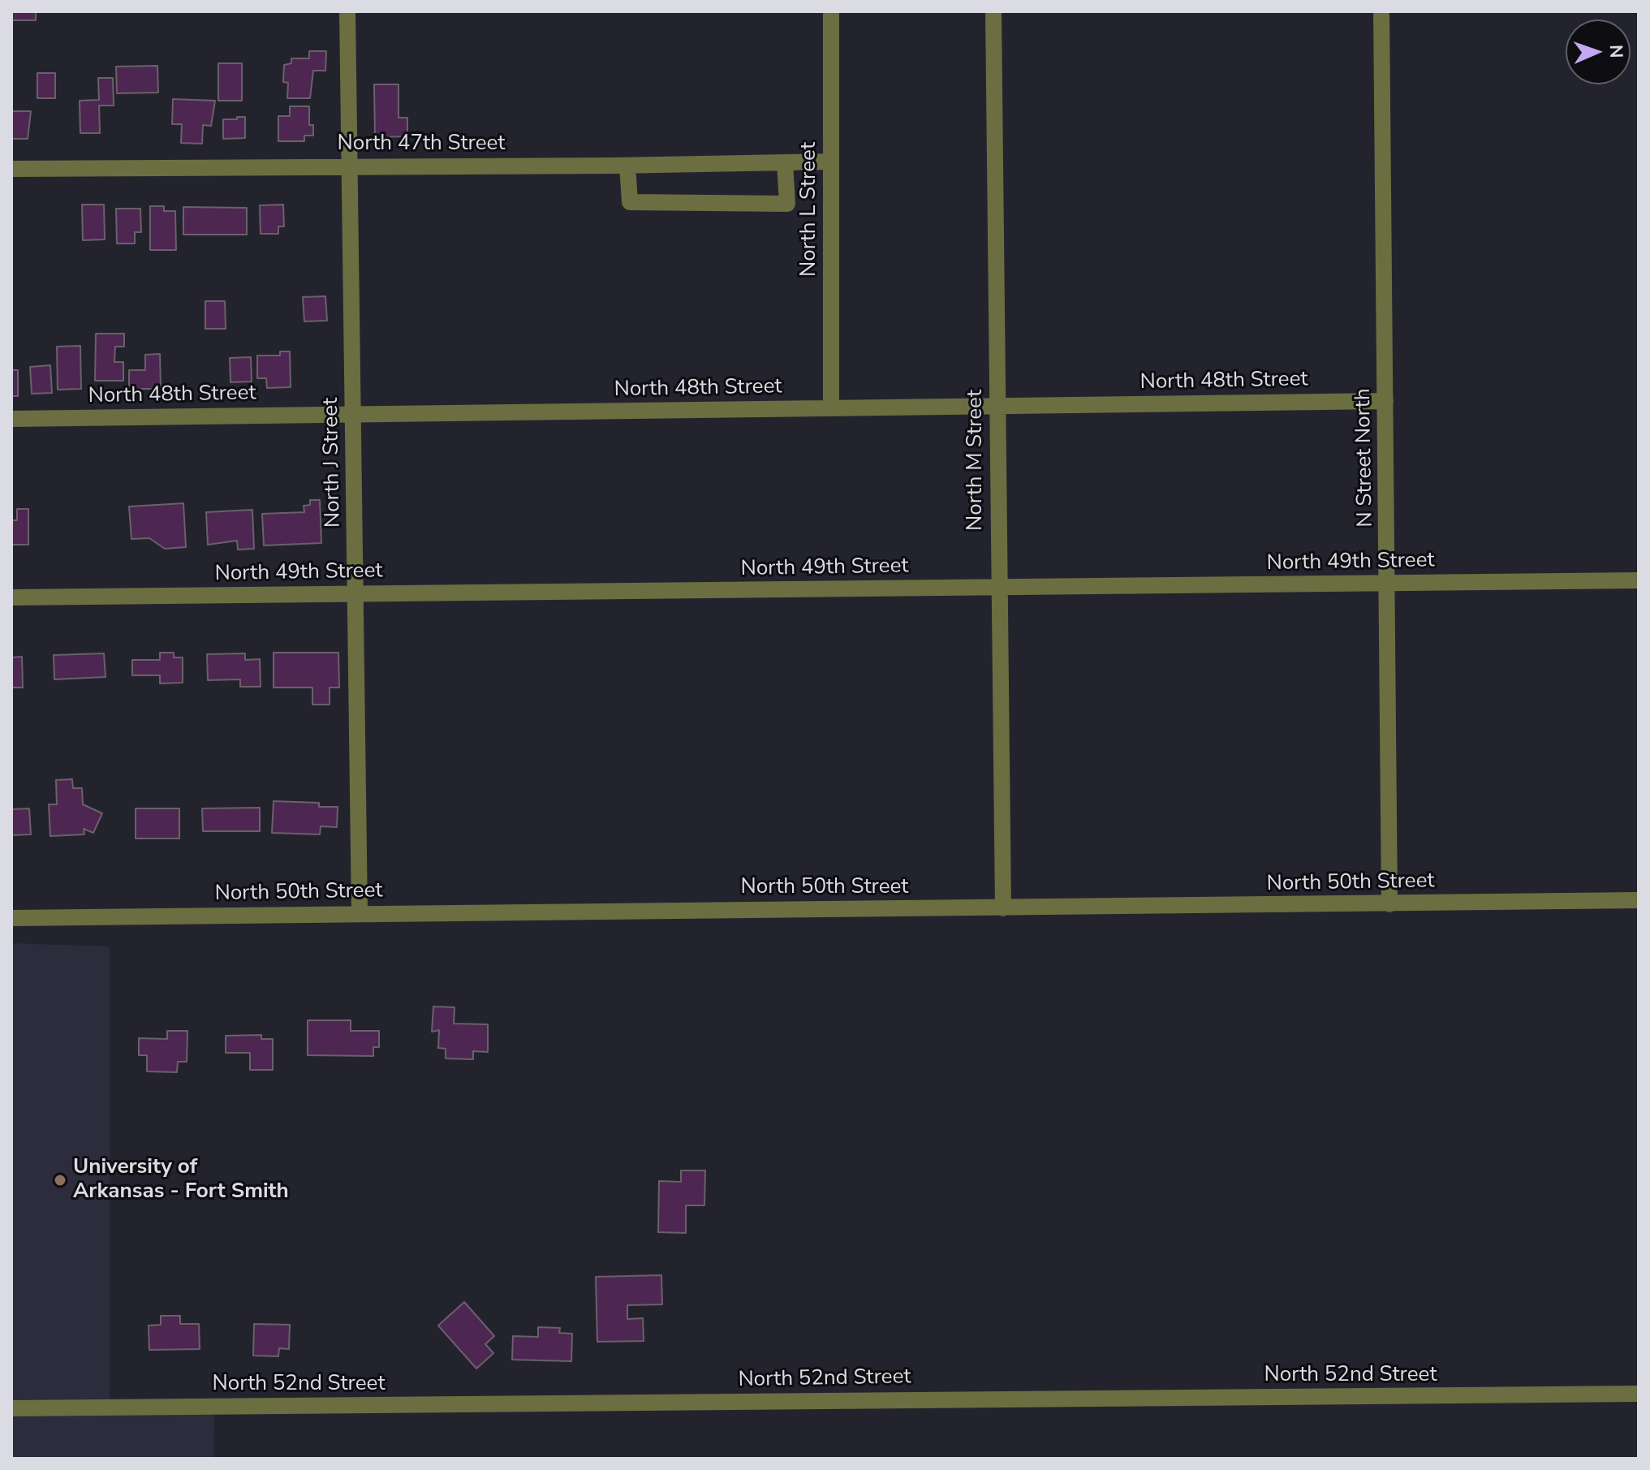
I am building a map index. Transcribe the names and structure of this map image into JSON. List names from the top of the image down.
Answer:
{
  "streets": {
    "street": [
      "North 47th Street",
      "North L Street",
      "North 48th Street",
      "N Street North",
      "North M Street",
      "North J Street",
      "North 49th Street",
      "North 50th Street",
      "North 52nd Street"
    ]
  },
  "crossings": [
    ["North 47th Street", "North L Street"],
    ["North 47th Street", "North J Street"],
    ["North L Street", "North 48th Street"],
    ["North 48th Street", "N Street North"],
    ["North 48th Street", "North M Street"],
    ["North 48th Street", "North J Street"],
    ["N Street North", "North 49th Street"],
    ["N Street North", "North 50th Street"],
    ["North M Street", "North 49th Street"],
    ["North M Street", "North 50th Street"],
    ["North J Street", "North 49th Street"],
    ["North J Street", "North 50th Street"]
  ],
  "places": ["University of Arkansas - Fort Smith"],
  "north": "right"
}
